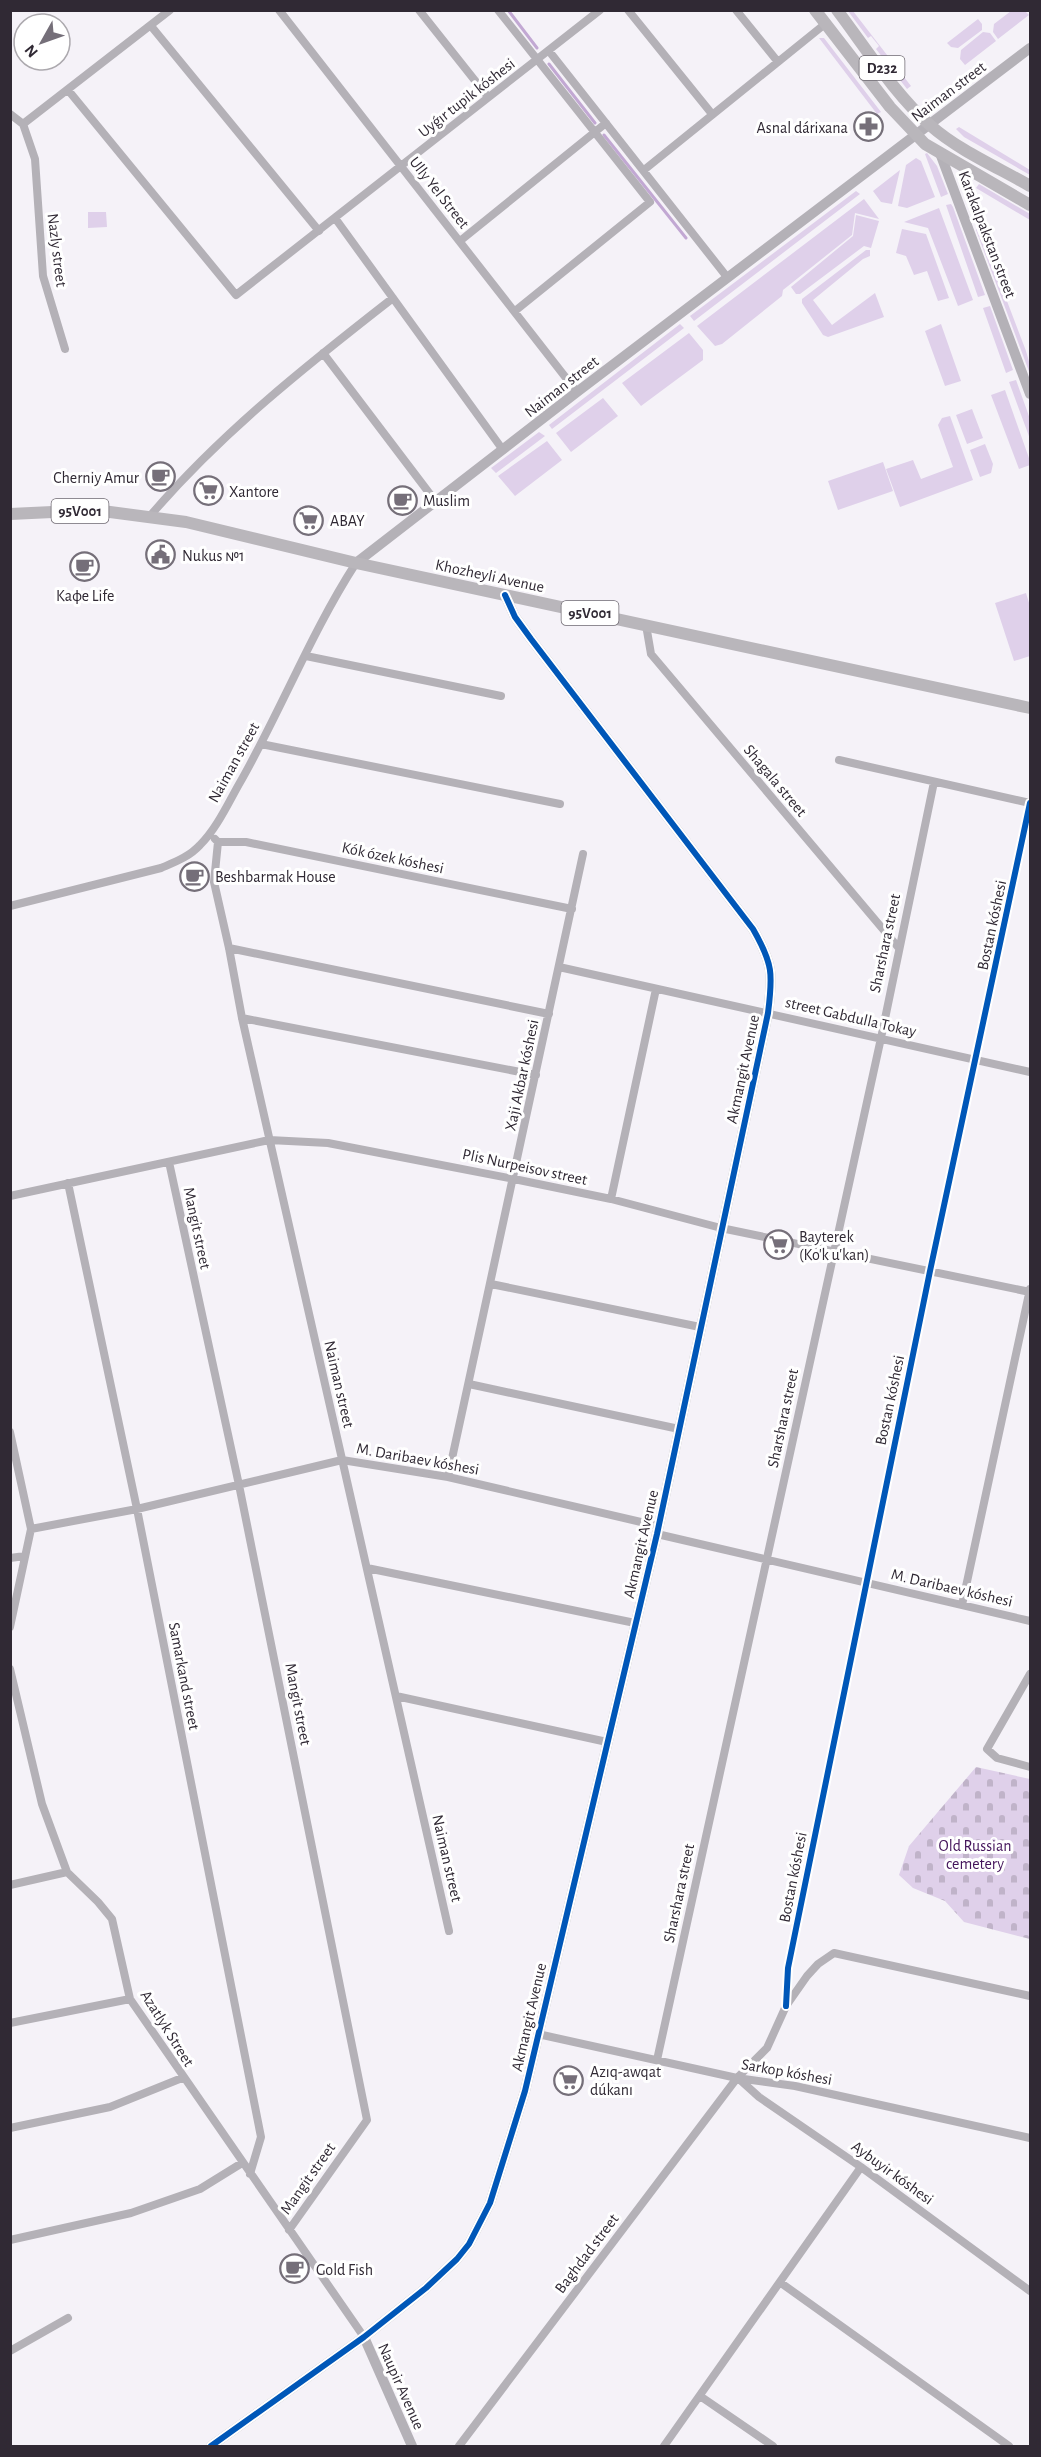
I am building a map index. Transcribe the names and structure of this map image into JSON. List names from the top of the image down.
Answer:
{
  "streets": {
    "main road": [
      "D232",
      "Karakalpakstan street",
      "95V001",
      "Khozheyli Avenue"
    ],
    "street": [
      "Naiman street",
      "Uyǵır tupik kóshesi",
      "Ully Yel Street",
      "Nazly street",
      "Shagala street",
      "Kók ózek kóshesi",
      "Bostan kóshesi",
      "Sharshara street",
      "street Gabdulla Tokay",
      "Akmangit Avenue",
      "Xaji Akbar kóshesi",
      "Plis Nurpeisov street",
      "Mangit street",
      "M. Daribaev kóshesi",
      "Samarkand street",
      "Azatlyk Street",
      "Sarkop kóshesi",
      "Aybuyir kóshesi",
      "Baghdad street",
      "Naupir Avenue"
    ]
  },
  "crossings": [
    ["Naiman street", "Ully Yel Street"],
    ["Naiman street", "Karakalpakstan street"],
    ["Naiman street", "Khozheyli Avenue"],
    ["Naiman street", "Kók ózek kóshesi"],
    ["Naiman street", "Plis Nurpeisov street"],
    ["Naiman street", "M. Daribaev kóshesi"],
    ["Uyǵır tupik kóshesi", "Ully Yel Street"],
    ["Khozheyli Avenue", "Shagala street"],
    ["Khozheyli Avenue", "Akmangit Avenue"],
    ["Shagala street", "Sharshara street"],
    ["Kók ózek kóshesi", "Xaji Akbar kóshesi"],
    ["Bostan kóshesi", "street Gabdulla Tokay"],
    ["Bostan kóshesi", "Plis Nurpeisov street"],
    ["Bostan kóshesi", "M. Daribaev kóshesi"],
    ["Bostan kóshesi", "Baghdad street"],
    ["Sharshara street", "street Gabdulla Tokay"],
    ["Sharshara street", "Plis Nurpeisov street"],
    ["Sharshara street", "M. Daribaev kóshesi"],
    ["Sharshara street", "Sarkop kóshesi"],
    ["street Gabdulla Tokay", "Akmangit Avenue"],
    ["street Gabdulla Tokay", "Xaji Akbar kóshesi"],
    ["Akmangit Avenue", "Plis Nurpeisov street"],
    ["Akmangit Avenue", "M. Daribaev kóshesi"],
    ["Akmangit Avenue", "Azatlyk Street"],
    ["Akmangit Avenue", "Sarkop kóshesi"],
    ["Akmangit Avenue", "Naupir Avenue"],
    ["Xaji Akbar kóshesi", "Plis Nurpeisov street"],
    ["Xaji Akbar kóshesi", "M. Daribaev kóshesi"],
    ["Plis Nurpeisov street", "Mangit street"],
    ["Plis Nurpeisov street", "Samarkand street"],
    ["Mangit street", "M. Daribaev kóshesi"],
    ["Mangit street", "Azatlyk Street"],
    ["M. Daribaev kóshesi", "Samarkand street"],
    ["Samarkand street", "Azatlyk Street"],
    ["Azatlyk Street", "Naupir Avenue"],
    ["Sarkop kóshesi", "Aybuyir kóshesi"],
    ["Sarkop kóshesi", "Baghdad street"],
    ["Aybuyir kóshesi", "Baghdad street"]
  ],
  "parks": ["Old Russian cemetery"],
  "places": {
    "pharmacy": ["Asnal dárixana"],
    "cafe": [
      "Cherniy Amur",
      "Muslim",
      "Кафе Life",
      "Beshbarmak House",
      "Gold Fish"
    ],
    "supermarket": [
      "Xantore",
      "ABAY",
      "Bayterek (Ko'k u'kan)",
      "Azıq-awqat dúkanı"
    ],
    "public building": ["Nukus №1"]
  },
  "north": "bottom left"
}
